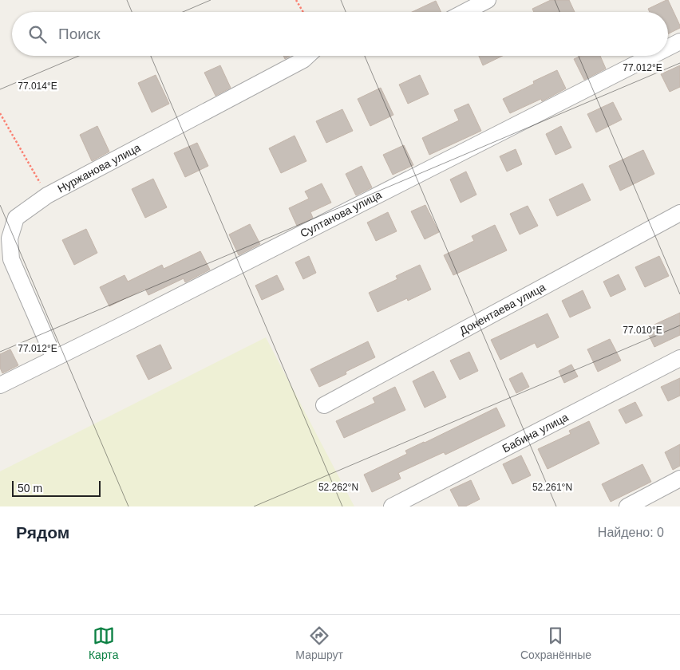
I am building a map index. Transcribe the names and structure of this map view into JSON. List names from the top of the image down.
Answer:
{
  "streets": {
    "street": [
      "Нуржанова улица",
      "Султанова улица",
      "Донентаева улица",
      "Бабина улица"
    ]
  },
  "crossings": [
    ["Нуржанова улица", "Султанова улица"]
  ],
  "scale_bar": "50 m",
  "page": {
    "search": "Поиск",
    "scale": "50 m",
    "heading": ["Рядом", "Найдено: 0"],
    "nav": ["Карта", "Маршрут", "Сохранённые"]
  },
  "coordinates": [
    "77.012°E",
    "77.014°E",
    "77.010°E",
    "52.262°N",
    "52.261°N"
  ]
}
